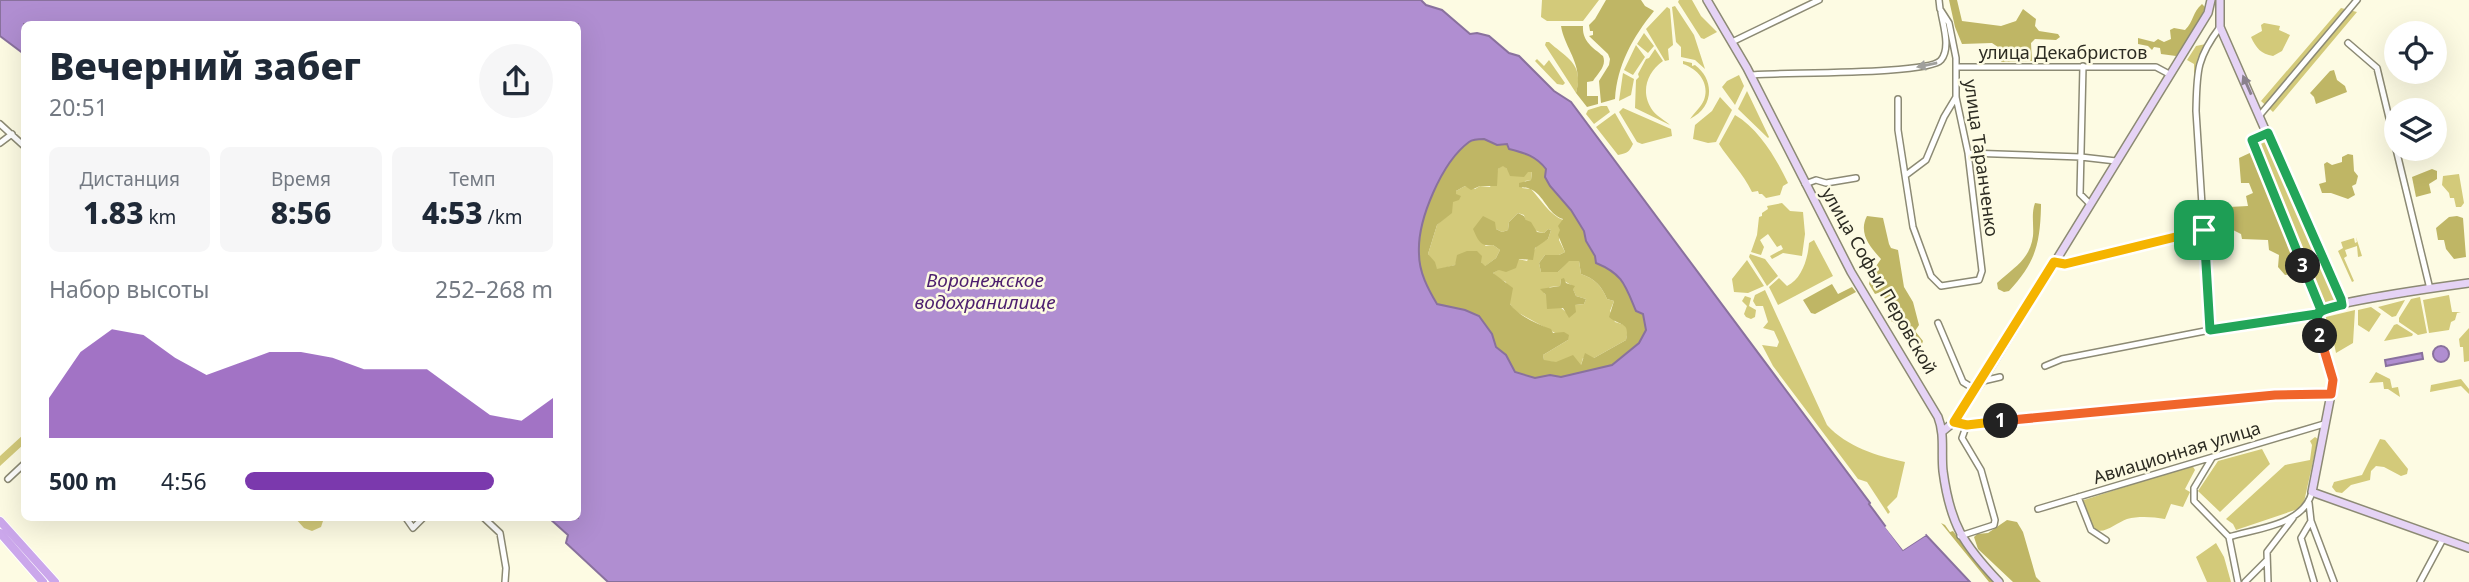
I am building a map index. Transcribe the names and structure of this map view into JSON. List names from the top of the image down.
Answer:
{
  "streets": {
    "street": [
      "улица Декабристов",
      "улица Таранченко",
      "улица Софьи Перовской",
      "Авиационная улица"
    ]
  },
  "crossings": [
    ["улица Декабристов", "улица Таранченко"]
  ],
  "water": ["Воронежское водохранилище"],
  "page": {
    "heading": ["Вечерний забег", "20:51"],
    "stats": [
      ["Дистанция", "1.83 km"],
      ["Время", "8:56"],
      ["Темп", "4:53 /km"]
    ],
    "pins": ["3", "2", "1"],
    "chart": ["Набор высоты", "252–268 m"],
    "list": [
      {
        "name": "500 m",
        "note": "4:56"
      }
    ]
  }
}
